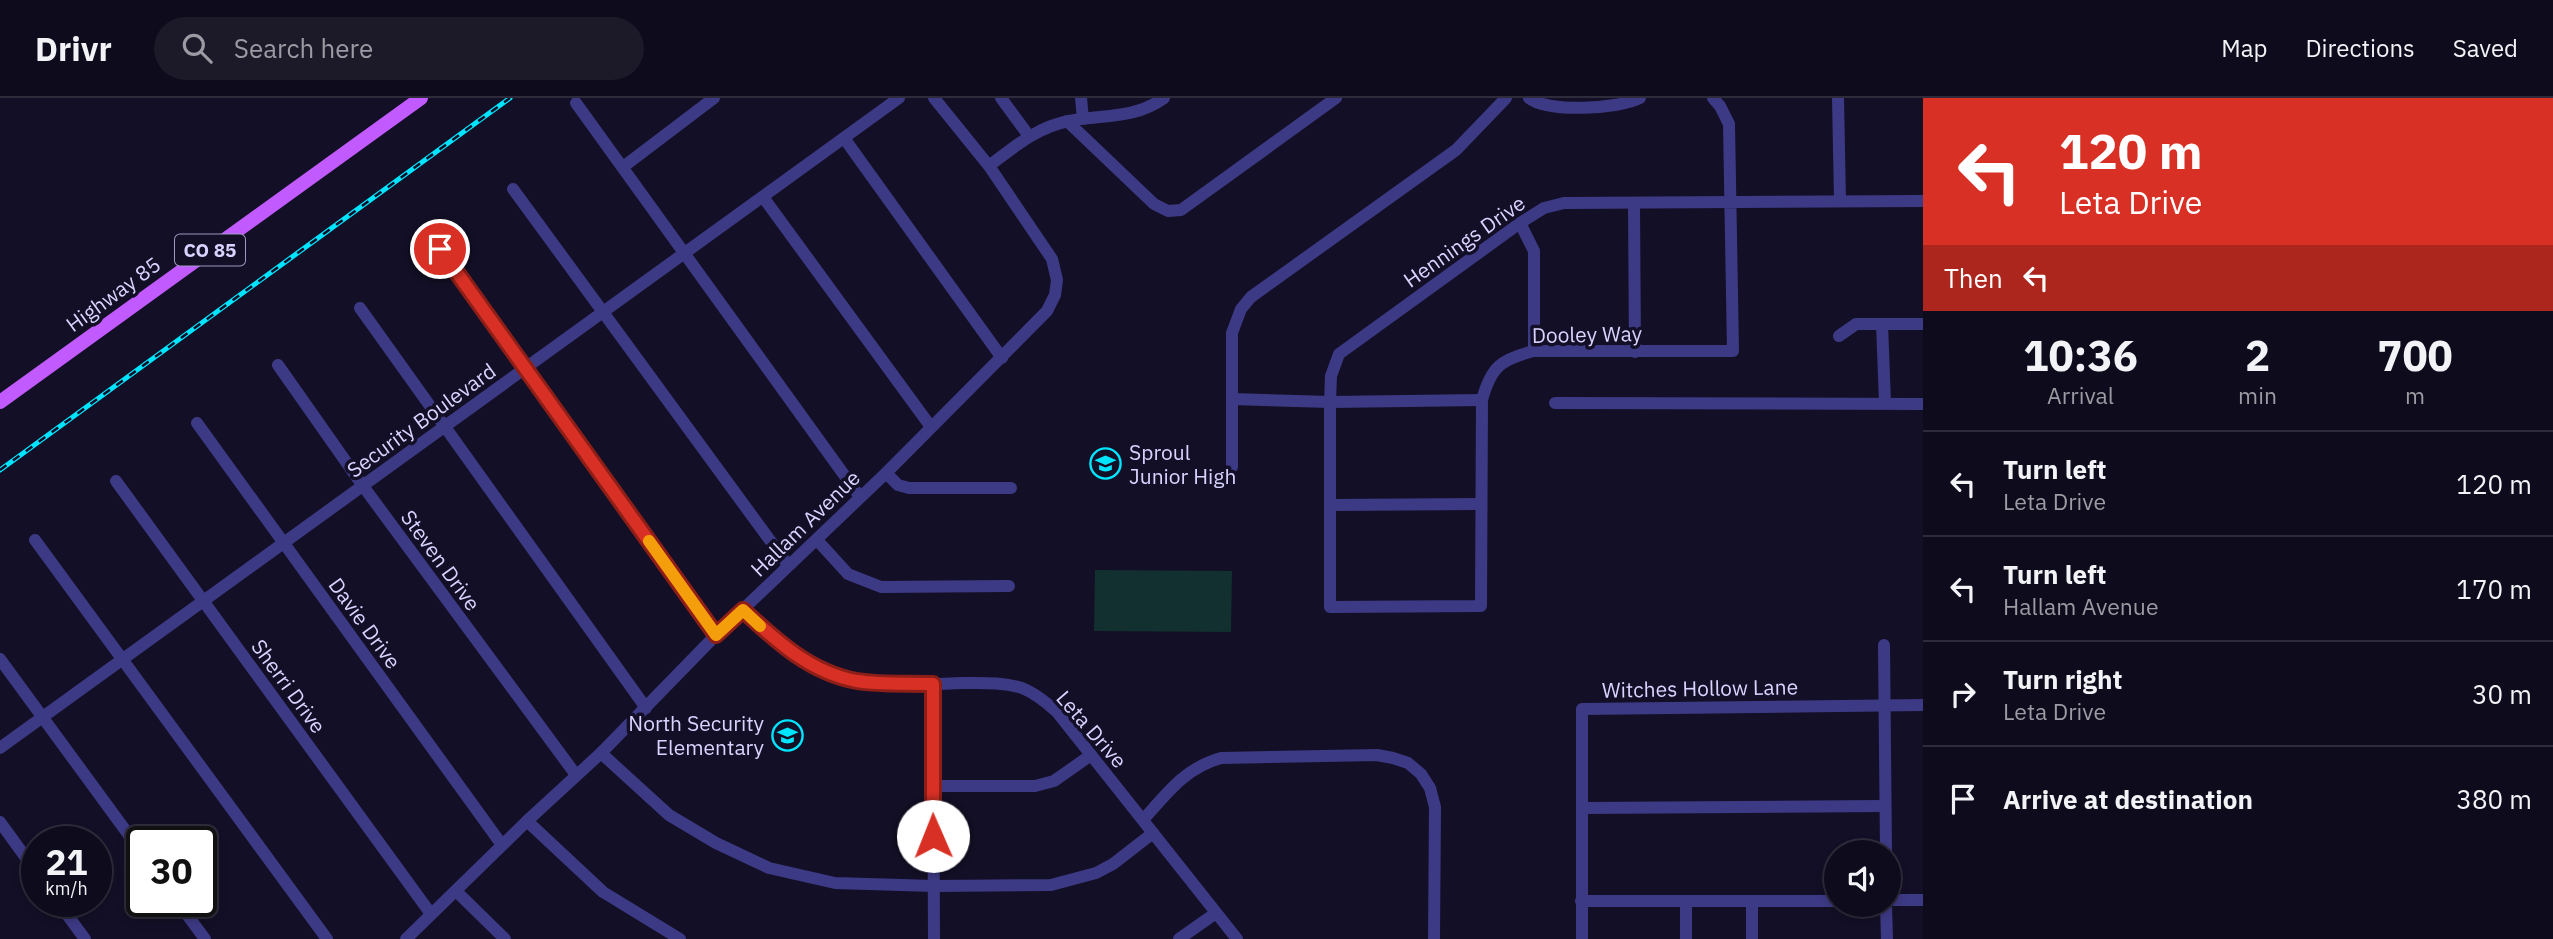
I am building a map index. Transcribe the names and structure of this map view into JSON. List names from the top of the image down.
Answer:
{
  "streets": {
    "main road": ["CO 85", "Highway 85"],
    "street": [
      "Hennings Drive",
      "Dooley Way",
      "Security Boulevard",
      "Hallam Avenue",
      "Steven Drive",
      "Davie Drive",
      "Sherri Drive",
      "Witches Hollow Lane",
      "Leta Drive"
    ]
  },
  "crossings": [
    ["Hennings Drive", "Dooley Way"],
    ["Security Boulevard", "Steven Drive"],
    ["Security Boulevard", "Davie Drive"],
    ["Security Boulevard", "Sherri Drive"],
    ["Hallam Avenue", "Steven Drive"],
    ["Hallam Avenue", "Davie Drive"],
    ["Hallam Avenue", "Sherri Drive"],
    ["Hallam Avenue", "Leta Drive"]
  ],
  "places": {
    "school or university": ["Sproul Junior High", "North Security Elementary"]
  },
  "page": {
    "header": "Drivr",
    "search": "Search here",
    "nav": ["Map", "Directions", "Saved"],
    "turn": ["120 m", "Leta Drive"],
    "then": "Then",
    "eta": [
      "10:36",
      "Arrival",
      "2",
      "min",
      "700",
      "m"
    ],
    "list": [
      {
        "name": "Turn left",
        "note": "Leta Drive",
        "value": "120 m"
      },
      {
        "name": "Turn left",
        "note": "Hallam Avenue",
        "value": "170 m"
      },
      {
        "name": "Turn right",
        "note": "Leta Drive",
        "value": "30 m"
      },
      {
        "name": "Arrive at destination",
        "value": "380 m"
      }
    ],
    "speed": "21 km/h",
    "limit": "30"
  }
}
